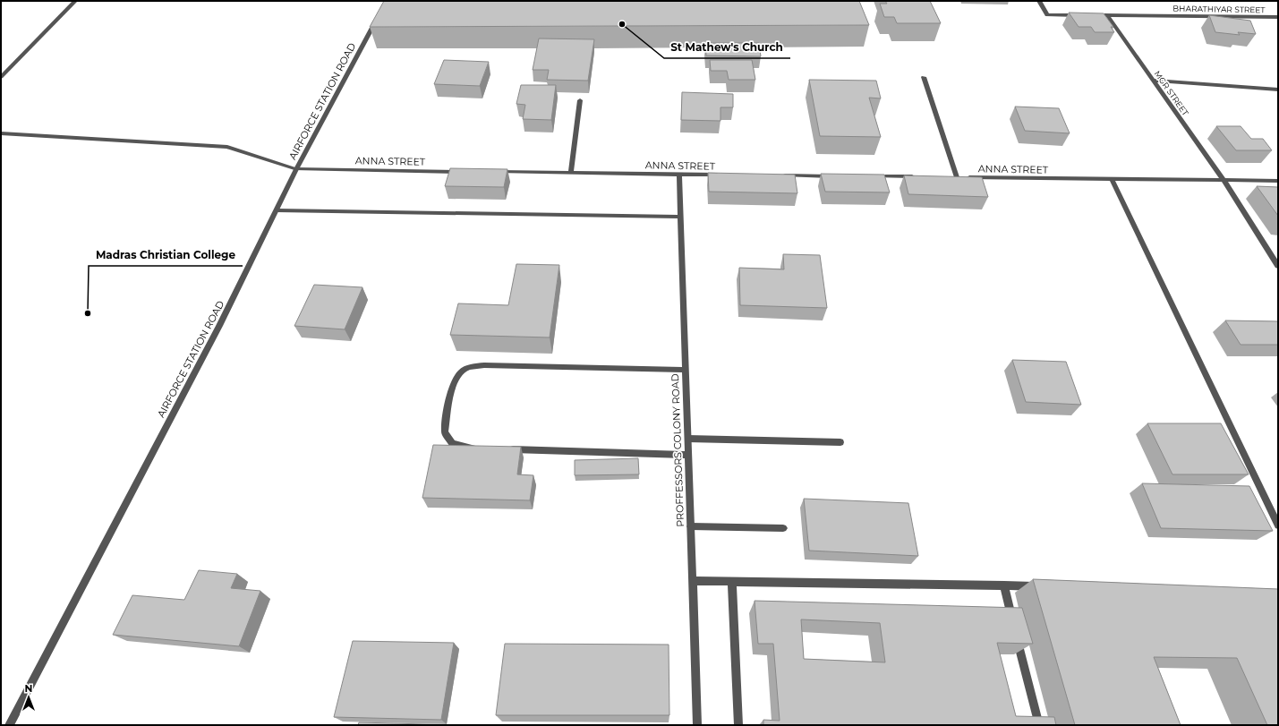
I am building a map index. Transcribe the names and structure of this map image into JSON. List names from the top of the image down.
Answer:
{
  "streets": {
    "street": [
      "BHARATHIYAR STREET",
      "MGR STREET",
      "AIRFORCE STATION ROAD",
      "ANNA STREET",
      "PROFFESSORS COLONY ROAD"
    ]
  },
  "crossings": [
    ["BHARATHIYAR STREET", "MGR STREET"],
    ["MGR STREET", "ANNA STREET"],
    ["AIRFORCE STATION ROAD", "ANNA STREET"],
    ["ANNA STREET", "PROFFESSORS COLONY ROAD"]
  ],
  "places": ["St Mathew's Church", "Madras Christian College"],
  "north": "top"
}
